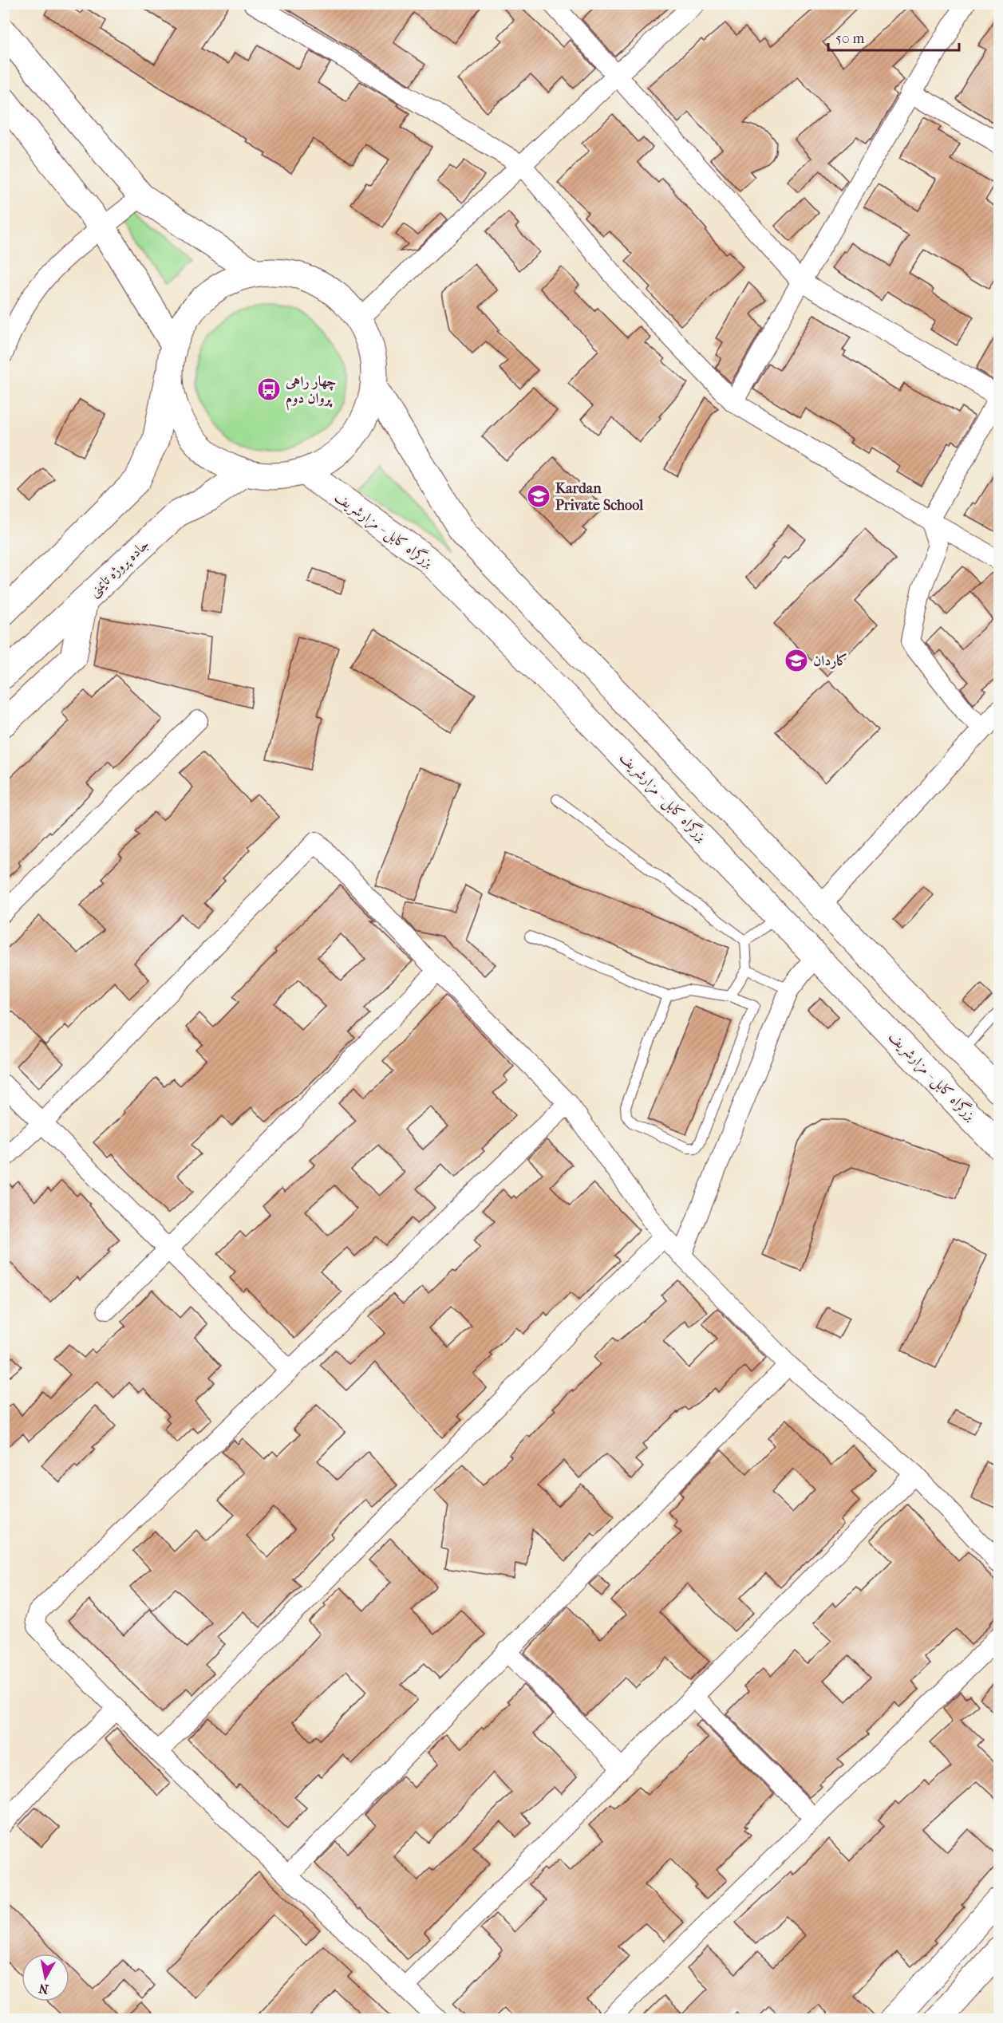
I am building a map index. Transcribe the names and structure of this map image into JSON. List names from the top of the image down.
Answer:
{
  "streets": {
    "main road": ["بزرگراه کابل - مزارشریف", "جاده پروژه تایمنی"]
  },
  "places": {
    "bus stop": ["چهار راهی پروان دوم"],
    "school or university": ["Kardan Private School", "کاردان"]
  },
  "scale_bar": "50 m",
  "north": "bottom"
}
